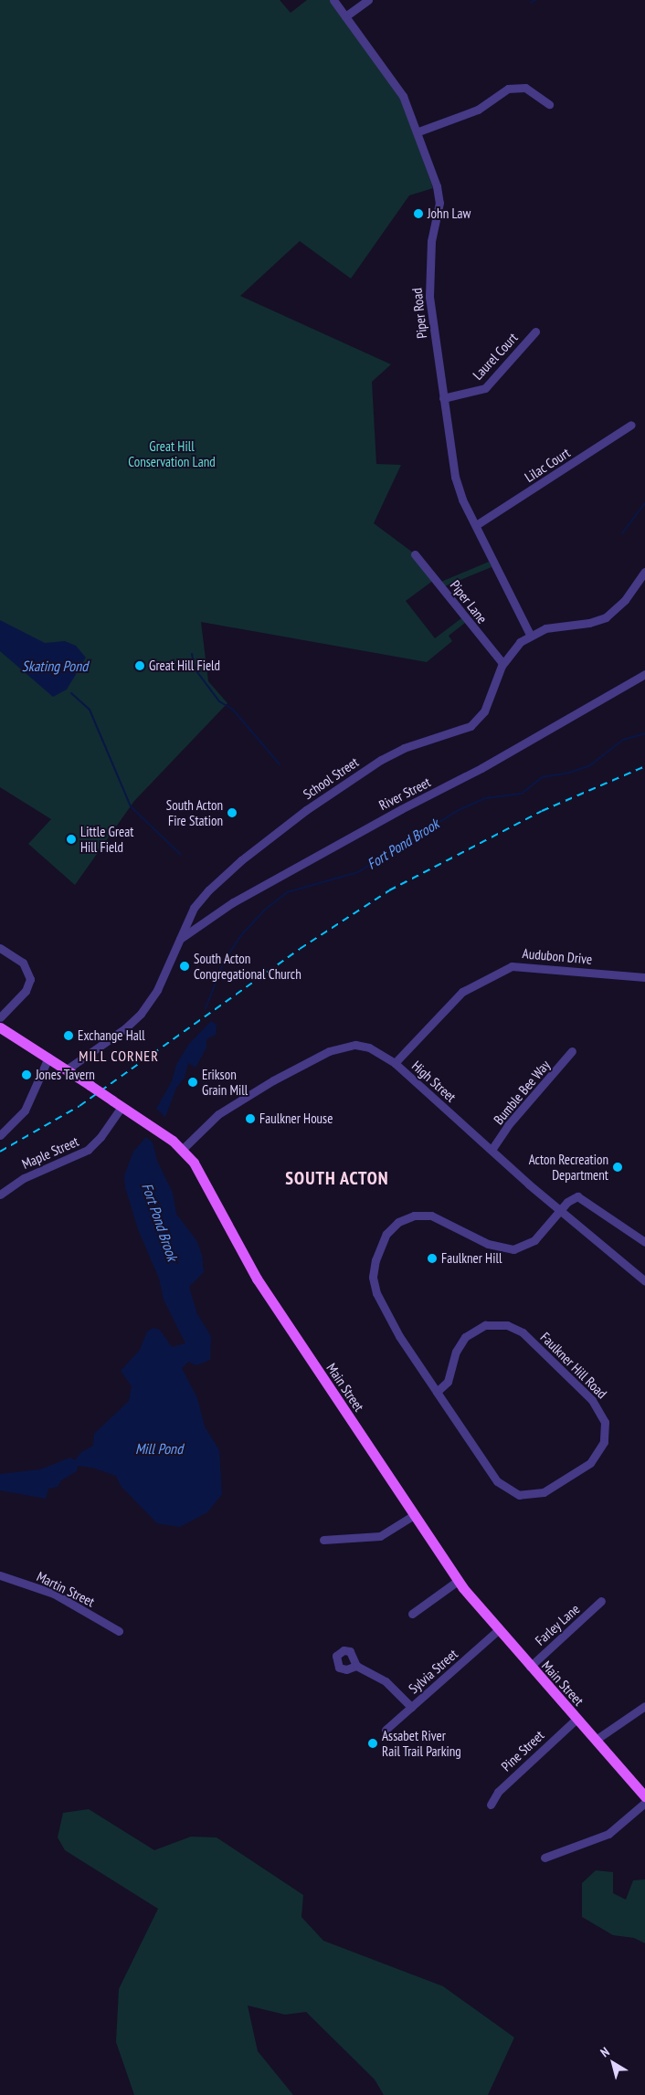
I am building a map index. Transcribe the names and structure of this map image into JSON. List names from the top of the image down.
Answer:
{
  "streets": {
    "main road": ["Main Street"],
    "street": [
      "Piper Road",
      "Laurel Court",
      "Lilac Court",
      "Piper Lane",
      "School Street",
      "River Street",
      "Audubon Drive",
      "High Street",
      "Bumble Bee Way",
      "Maple Street",
      "Faulkner Hill Road",
      "Martin Street",
      "Farley Lane",
      "Sylvia Street",
      "Pine Street"
    ]
  },
  "crossings": [
    ["Piper Road", "Laurel Court"],
    ["Piper Road", "Lilac Court"],
    ["Piper Road", "School Street"],
    ["Piper Lane", "School Street"],
    ["School Street", "River Street"],
    ["School Street", "Main Street"],
    ["Audubon Drive", "High Street"],
    ["High Street", "Bumble Bee Way"],
    ["High Street", "Faulkner Hill Road"],
    ["High Street", "Main Street"],
    ["Maple Street", "Main Street"],
    ["Main Street", "Farley Lane"],
    ["Main Street", "Sylvia Street"],
    ["Main Street", "Pine Street"]
  ],
  "districts": ["MILL CORNER", "SOUTH ACTON"],
  "water": ["Skating Pond", "Fort Pond Brook", "Mill Pond"],
  "parks": ["Great Hill Conservation Land"],
  "places": [
    "John Law",
    "Great Hill Field",
    "South Acton Fire Station",
    "Little Great Hill Field",
    "South Acton Congregational Church",
    "Exchange Hall",
    "Jones Tavern",
    "Erikson Grain Mill",
    "Faulkner House",
    "Acton Recreation Department",
    "Faulkner Hill",
    "Assabet River Rail Trail Parking"
  ],
  "north": "top left"
}
